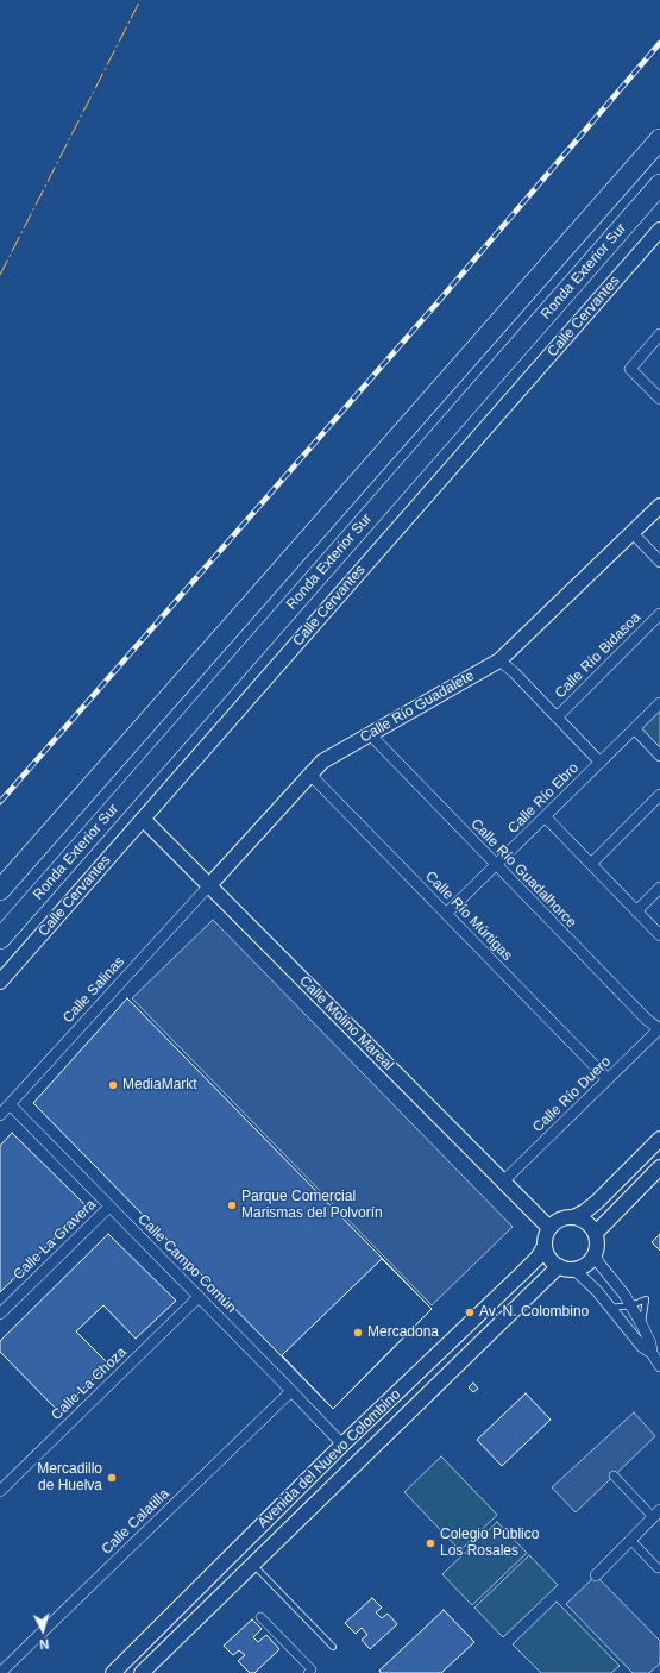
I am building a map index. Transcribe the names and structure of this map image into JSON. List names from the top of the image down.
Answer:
{
  "streets": {
    "highway": ["Ronda Exterior Sur"],
    "street": [
      "Calle Cervantes",
      "Calle Río Bidasoa",
      "Calle Río Guadalete",
      "Calle Río Ebro",
      "Calle Río Guadalhorce",
      "Calle Río Múrtigas",
      "Calle Salinas",
      "Calle Molino Mareal",
      "Calle Río Duero",
      "Calle La Gravera",
      "Calle Campo Común",
      "Calle La Choza",
      "Avenida del Nuevo Colombino",
      "Calle Calatilla"
    ]
  },
  "crossings": [
    ["Calle Cervantes", "Calle Molino Mareal"],
    ["Calle Río Guadalete", "Calle Río Guadalhorce"],
    ["Calle Río Guadalete", "Calle Río Múrtigas"],
    ["Calle Río Guadalete", "Calle Salinas"],
    ["Calle Río Guadalete", "Calle Molino Mareal"],
    ["Calle Río Ebro", "Calle Río Guadalhorce"],
    ["Calle Río Ebro", "Calle Río Múrtigas"],
    ["Calle Río Guadalhorce", "Calle Río Duero"],
    ["Calle Río Múrtigas", "Calle Río Duero"],
    ["Calle Salinas", "Calle Molino Mareal"],
    ["Calle Salinas", "Calle Campo Común"],
    ["Calle Molino Mareal", "Calle Río Duero"],
    ["Calle Molino Mareal", "Avenida del Nuevo Colombino"],
    ["Calle La Gravera", "Calle Campo Común"],
    ["Calle Campo Común", "Calle La Choza"],
    ["Calle Campo Común", "Avenida del Nuevo Colombino"],
    ["Calle Campo Común", "Calle Calatilla"]
  ],
  "places": [
    "MediaMarkt",
    "Parque Comercial Marismas del Polvorín",
    "Av. N. Colombino",
    "Mercadona",
    "Mercadillo de Huelva",
    "Colegio Público Los Rosales"
  ],
  "north": "bottom"
}
